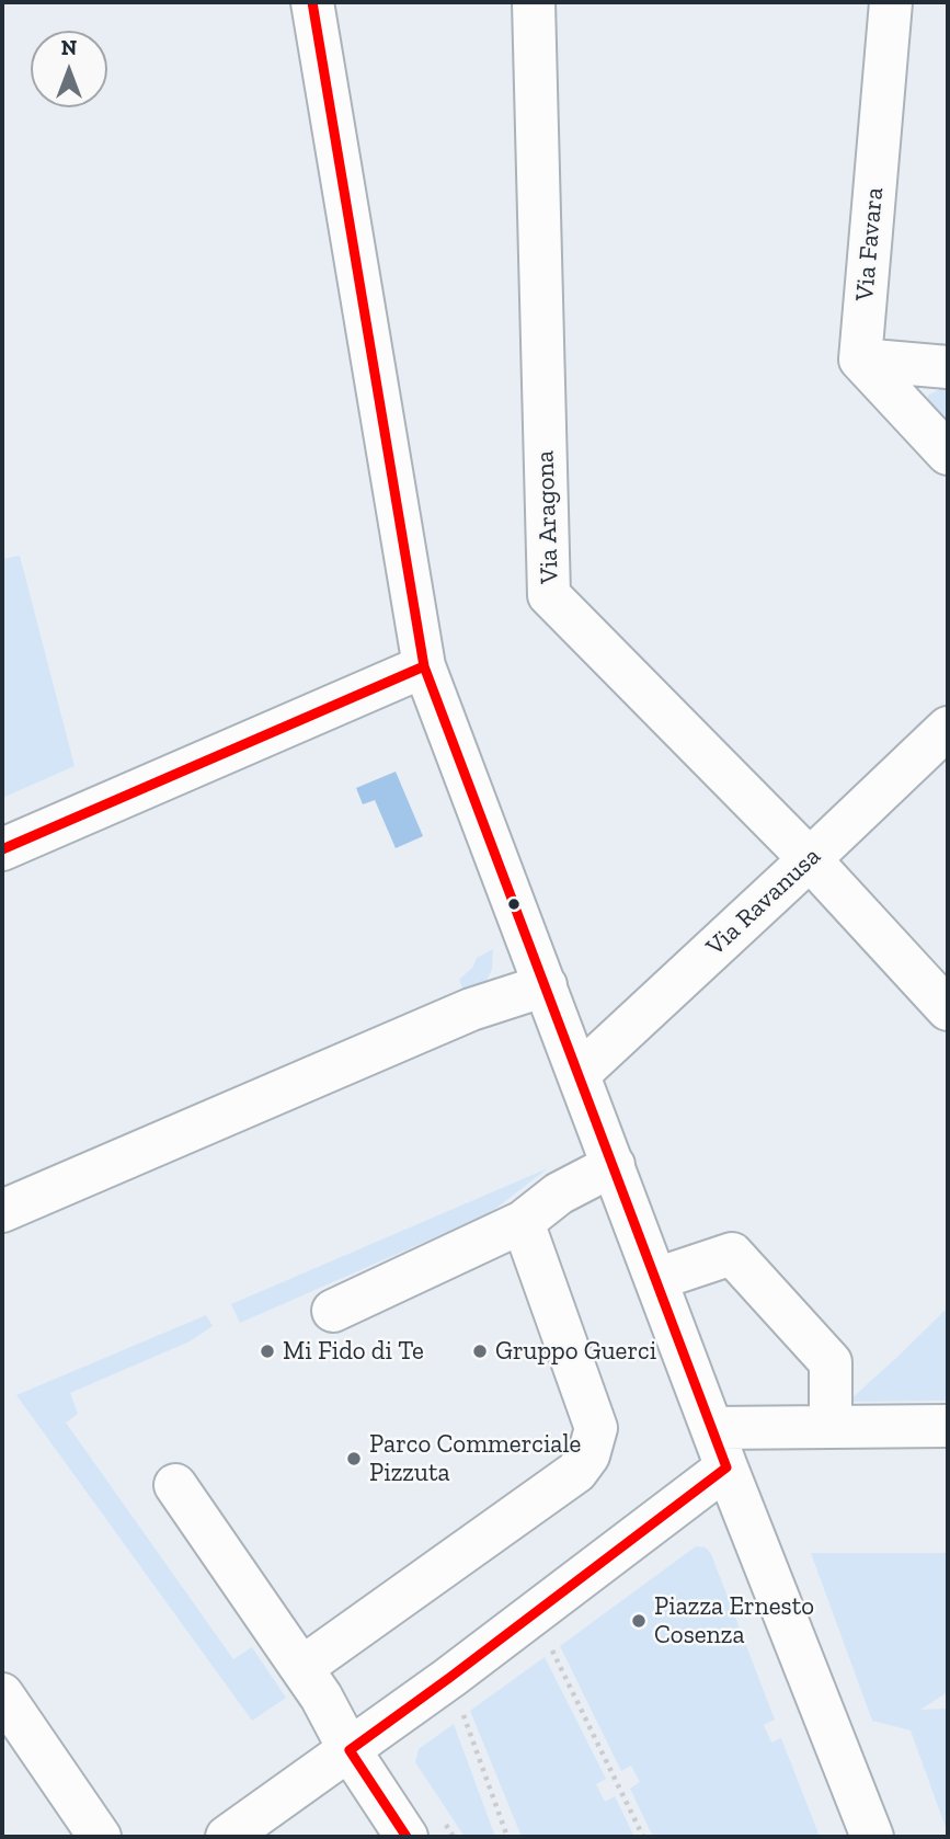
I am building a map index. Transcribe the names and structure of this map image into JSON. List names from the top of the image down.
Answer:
{
  "streets": {
    "street": ["Via Favara", "Via Aragona", "Via Ravanusa"]
  },
  "crossings": [
    ["Via Aragona", "Via Ravanusa"]
  ],
  "places": [
    "Mi Fido di Te",
    "Gruppo Guerci",
    "Parco Commerciale Pizzuta",
    "Piazza Ernesto Cosenza"
  ],
  "north": "top"
}
